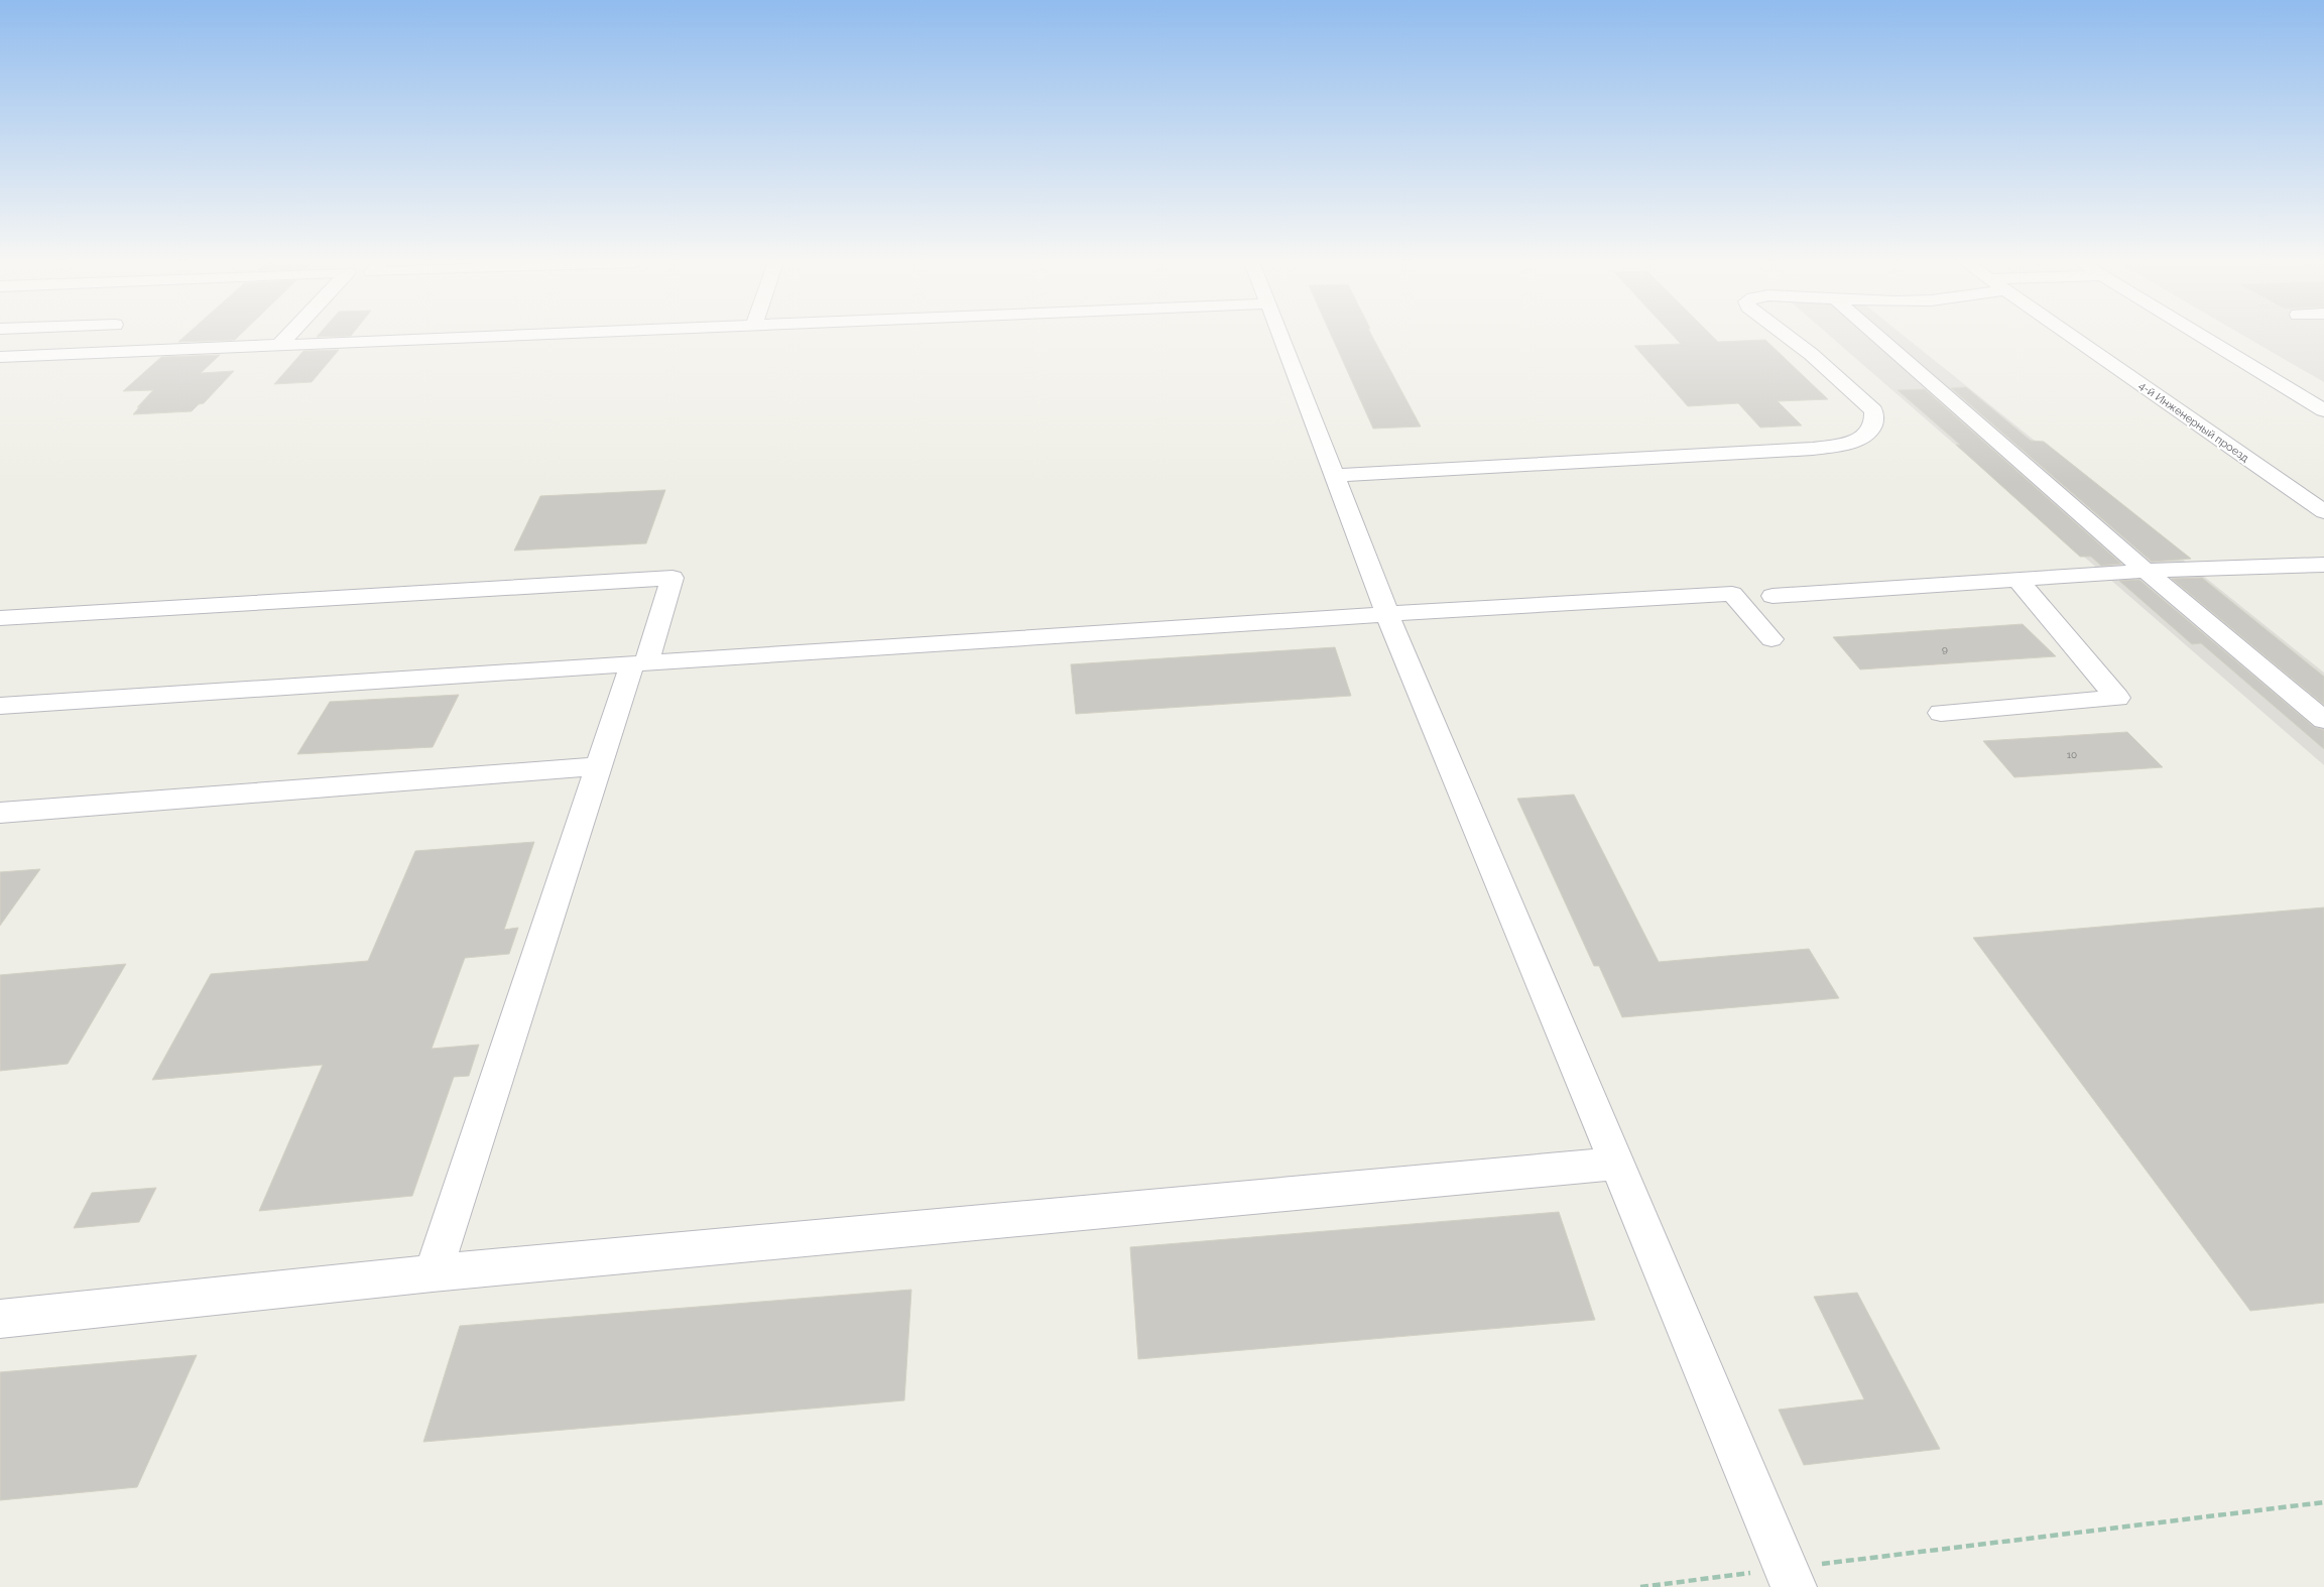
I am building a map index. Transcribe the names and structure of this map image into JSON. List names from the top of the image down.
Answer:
{
  "streets": {
    "street": ["4-й Инженерный проезд"]
  },
  "house_numbers": ["9", "10"]
}
